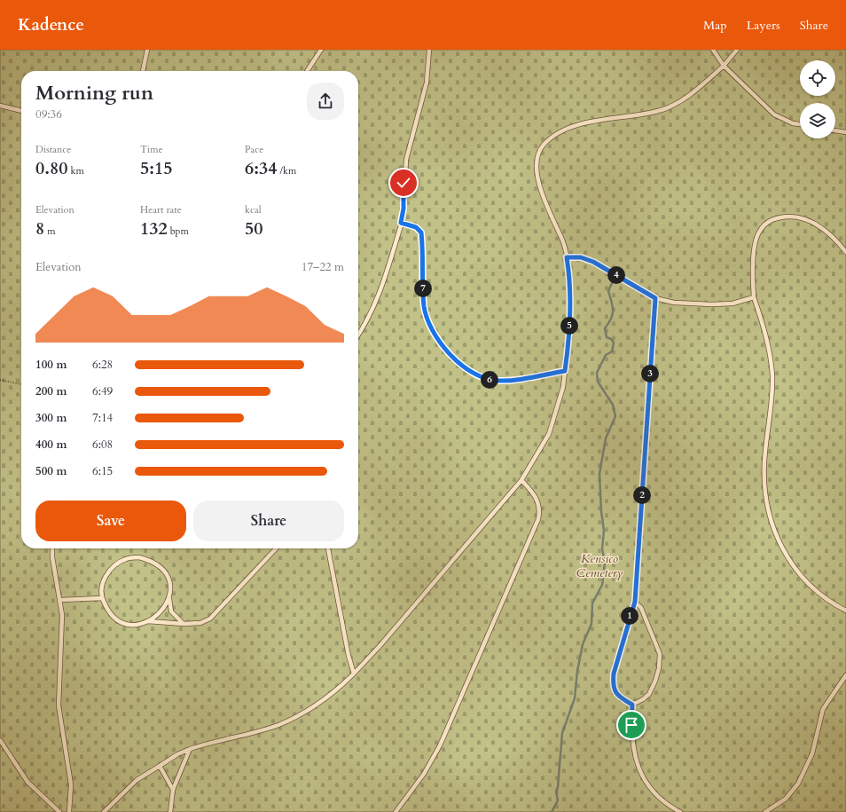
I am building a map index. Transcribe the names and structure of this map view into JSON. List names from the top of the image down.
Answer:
{
  "parks": ["Kensico Cemetery"],
  "page": {
    "header": "Kadence",
    "nav": ["Map", "Layers", "Share"],
    "heading": ["Morning run", "09:36"],
    "stats": [
      ["Distance", "0.80 km"],
      ["Time", "5:15"],
      ["Pace", "6:34 /km"],
      ["Elevation", "8 m"],
      ["Heart rate", "132 bpm"],
      ["kcal", "50"]
    ],
    "chart": ["Elevation", "17–22 m"],
    "pins": [
      "4",
      "7",
      "5",
      "3",
      "6",
      "2",
      "1"
    ],
    "list": [
      {
        "name": "100 m",
        "note": "6:28"
      },
      {
        "name": "200 m",
        "note": "6:49"
      },
      {
        "name": "300 m",
        "note": "7:14"
      },
      {
        "name": "400 m",
        "note": "6:08"
      },
      {
        "name": "500 m",
        "note": "6:15"
      }
    ],
    "buttons": ["Save", "Share"]
  }
}
